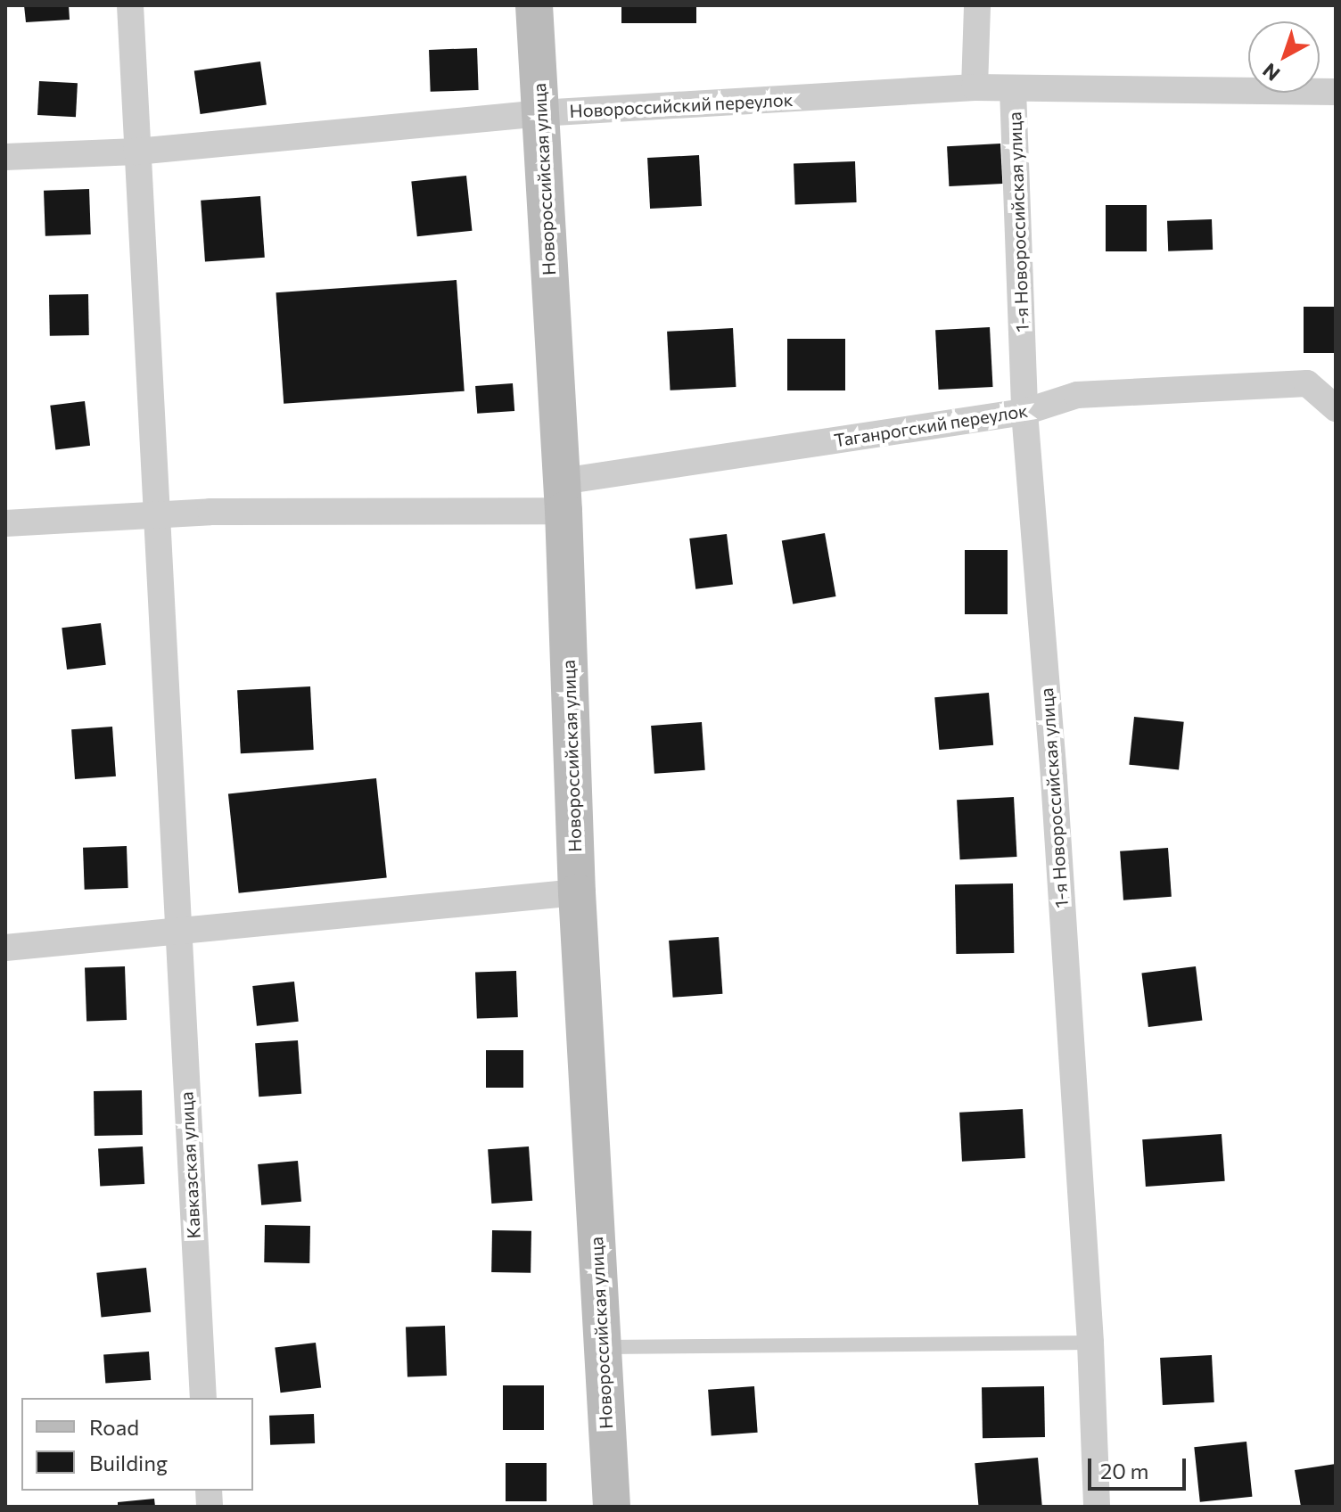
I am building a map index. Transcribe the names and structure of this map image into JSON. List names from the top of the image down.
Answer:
{
  "streets": {
    "street": [
      "Новороссийский переулок",
      "Новороссийская улица",
      "1-я Новороссийская улица",
      "Таганрогский переулок",
      "Кавказская улица"
    ]
  },
  "crossings": [
    ["Новороссийский переулок", "Новороссийская улица"],
    ["Новороссийский переулок", "1-я Новороссийская улица"],
    ["Новороссийский переулок", "Кавказская улица"],
    ["Новороссийская улица", "Таганрогский переулок"],
    ["1-я Новороссийская улица", "Таганрогский переулок"],
    ["Таганрогский переулок", "Кавказская улица"]
  ],
  "legend": ["Road", "Building"],
  "scale_bar": "20 m",
  "north": "bottom left"
}
